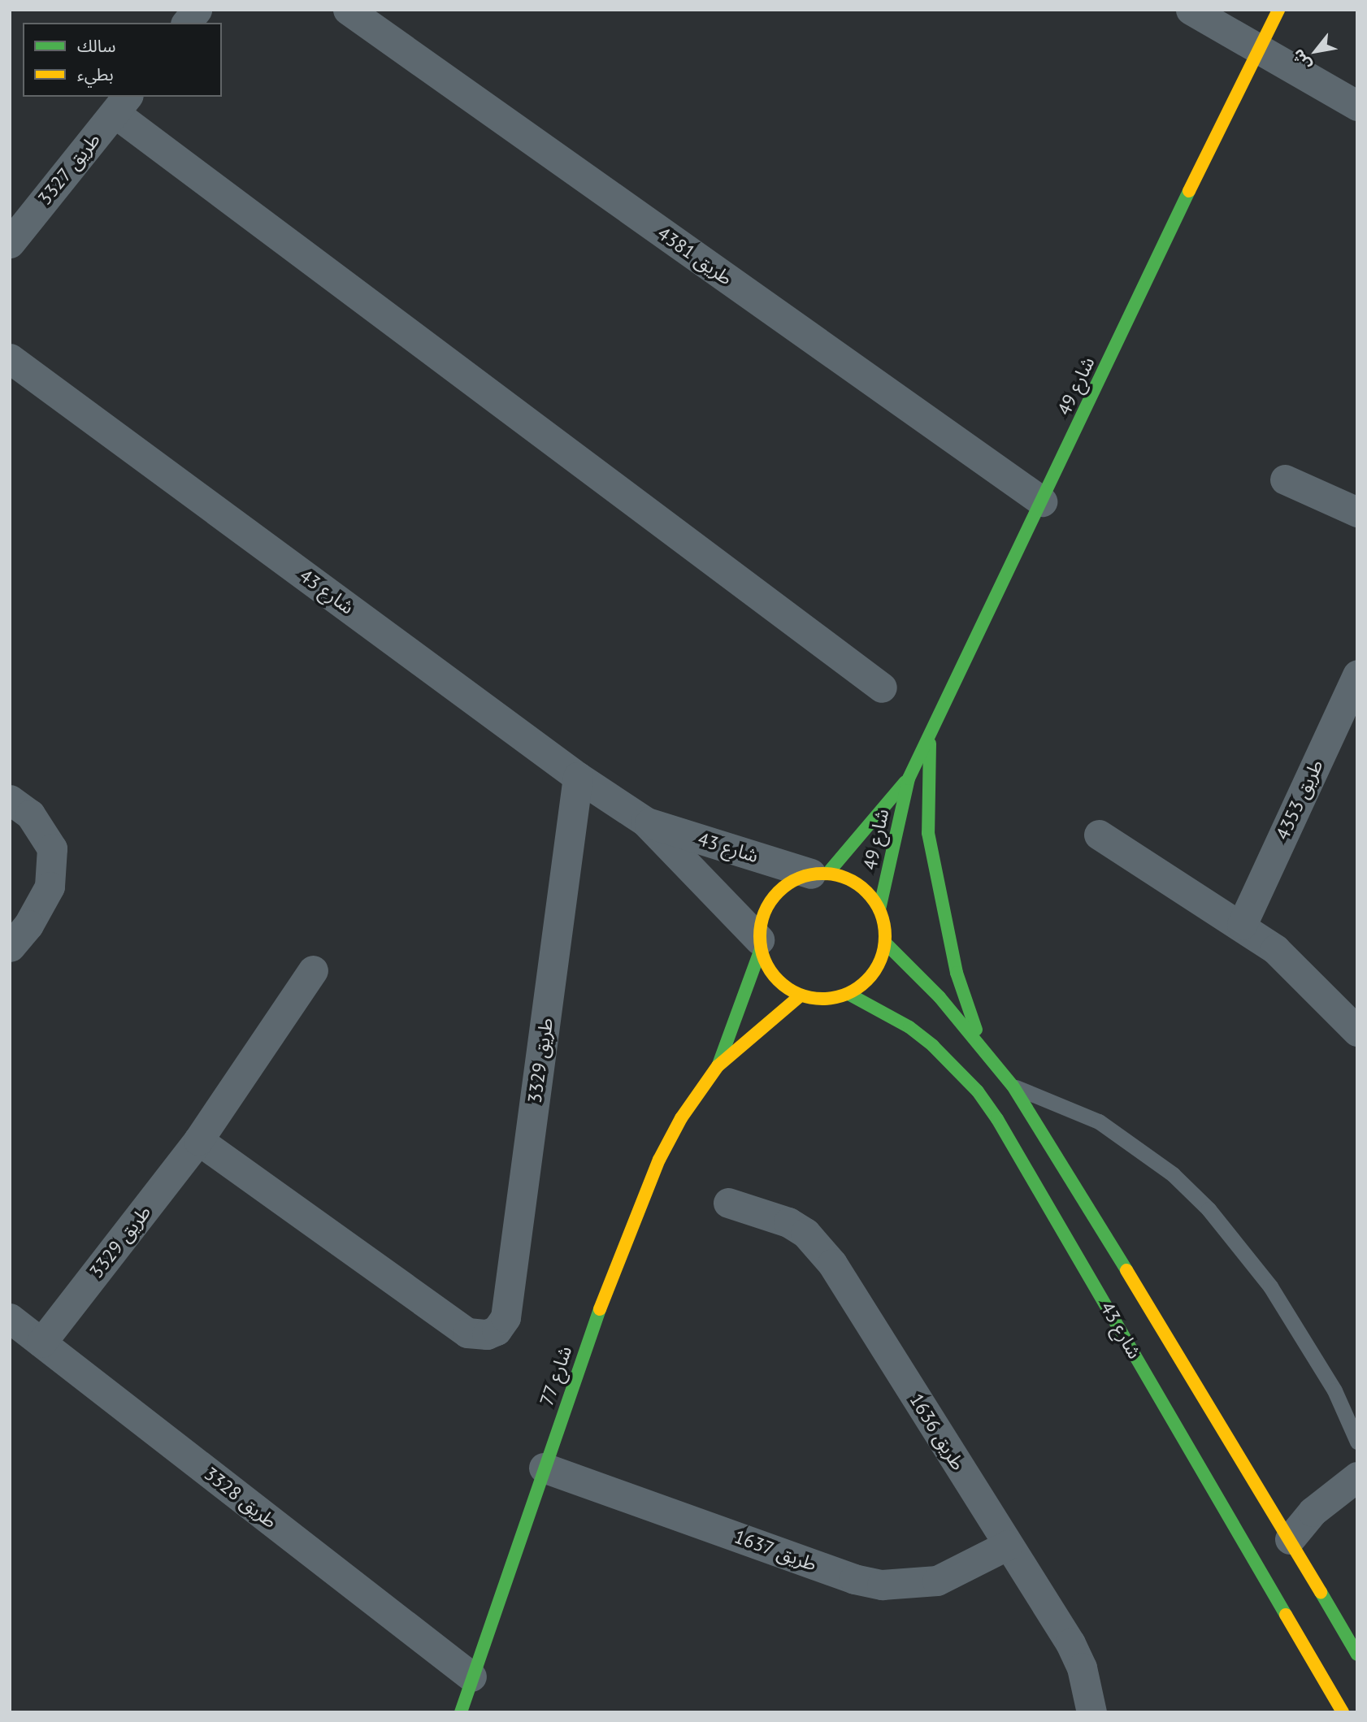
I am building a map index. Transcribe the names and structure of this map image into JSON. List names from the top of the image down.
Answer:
{
  "streets": {
    "street": [
      "طريق 3327",
      "طريق 4381",
      "شارع 49",
      "شارع 43",
      "طريق 4353",
      "طريق 3329",
      "شارع 77",
      "طريق 1636",
      "طريق 3328",
      "طريق 1637"
    ]
  },
  "crossings": [
    ["طريق 4381", "شارع 49"],
    ["شارع 49", "شارع 43"],
    ["شارع 49", "شارع 77"],
    ["شارع 43", "طريق 3329"],
    ["شارع 43", "شارع 77"],
    ["طريق 3329", "طريق 3328"],
    ["شارع 77", "طريق 3328"],
    ["شارع 77", "طريق 1637"],
    ["طريق 1636", "طريق 1637"]
  ],
  "legend": ["سالك", "بطيء"],
  "north": "bottom left"
}
